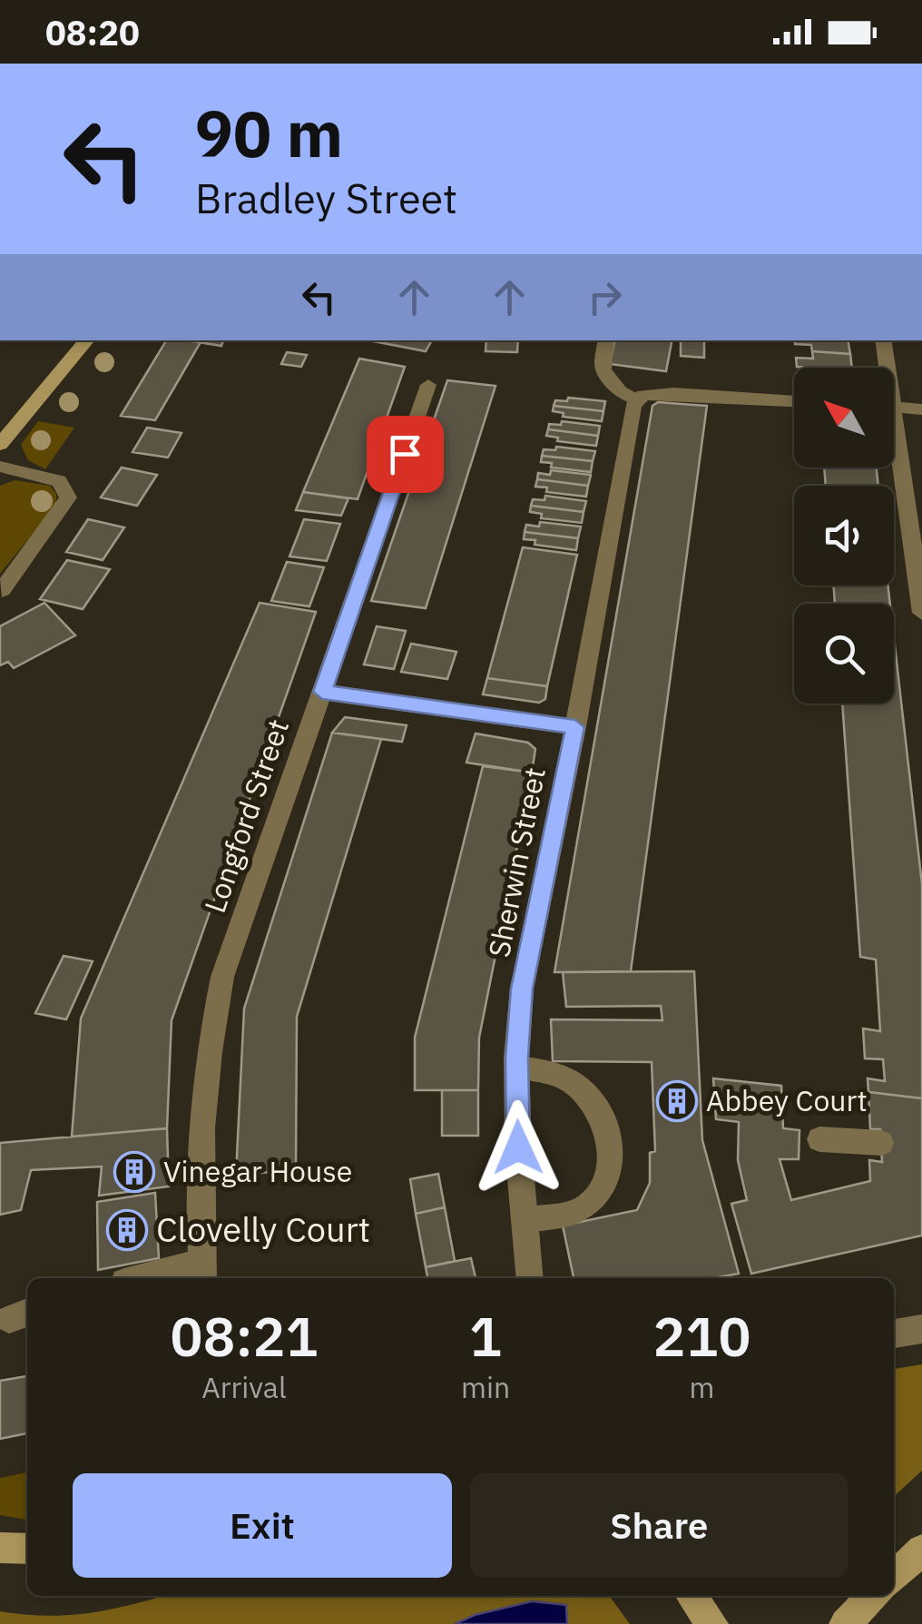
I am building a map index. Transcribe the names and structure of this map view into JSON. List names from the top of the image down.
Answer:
{
  "streets": {
    "street": ["Longford Street", "Sherwin Street"]
  },
  "places": {
    "building": ["Abbey Court", "Vinegar House", "Clovelly Court"]
  },
  "north": "top left",
  "page": {
    "status": "08:20",
    "turn": ["90 m", "Bradley Street"],
    "eta": [
      "08:21",
      "Arrival",
      "1",
      "min",
      "210",
      "m"
    ],
    "buttons": ["Exit", "Share"]
  }
}
